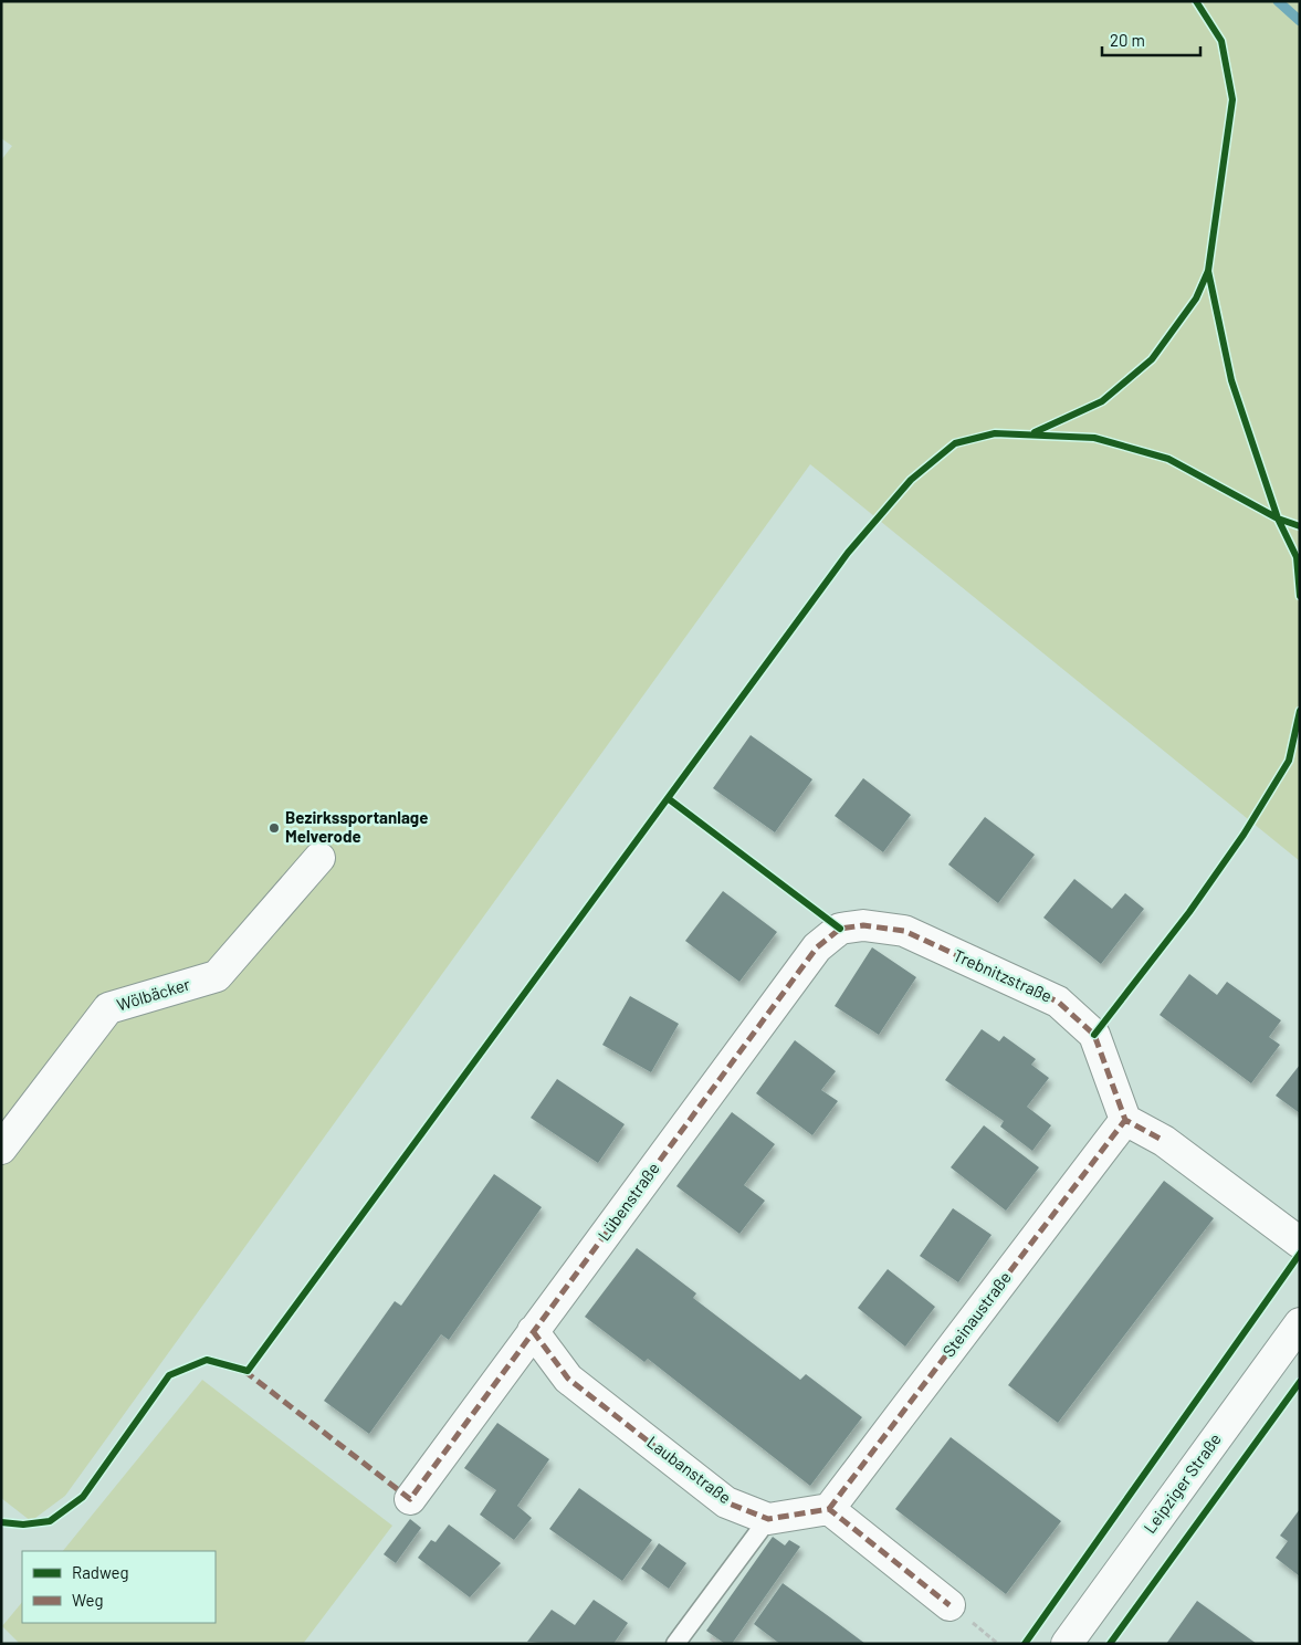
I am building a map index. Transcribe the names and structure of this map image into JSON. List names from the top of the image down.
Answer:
{
  "streets": {
    "street": [
      "Trebnitzstraße",
      "Wölbäcker",
      "Lübenstraße",
      "Steinaustraße",
      "Laubanstraße",
      "Leipziger Straße"
    ]
  },
  "crossings": [
    ["Trebnitzstraße", "Lübenstraße"],
    ["Trebnitzstraße", "Steinaustraße"],
    ["Lübenstraße", "Laubanstraße"]
  ],
  "places": ["Bezirkssportanlage Melverode"],
  "legend": ["Radweg", "Weg"],
  "scale_bar": "20 m"
}
